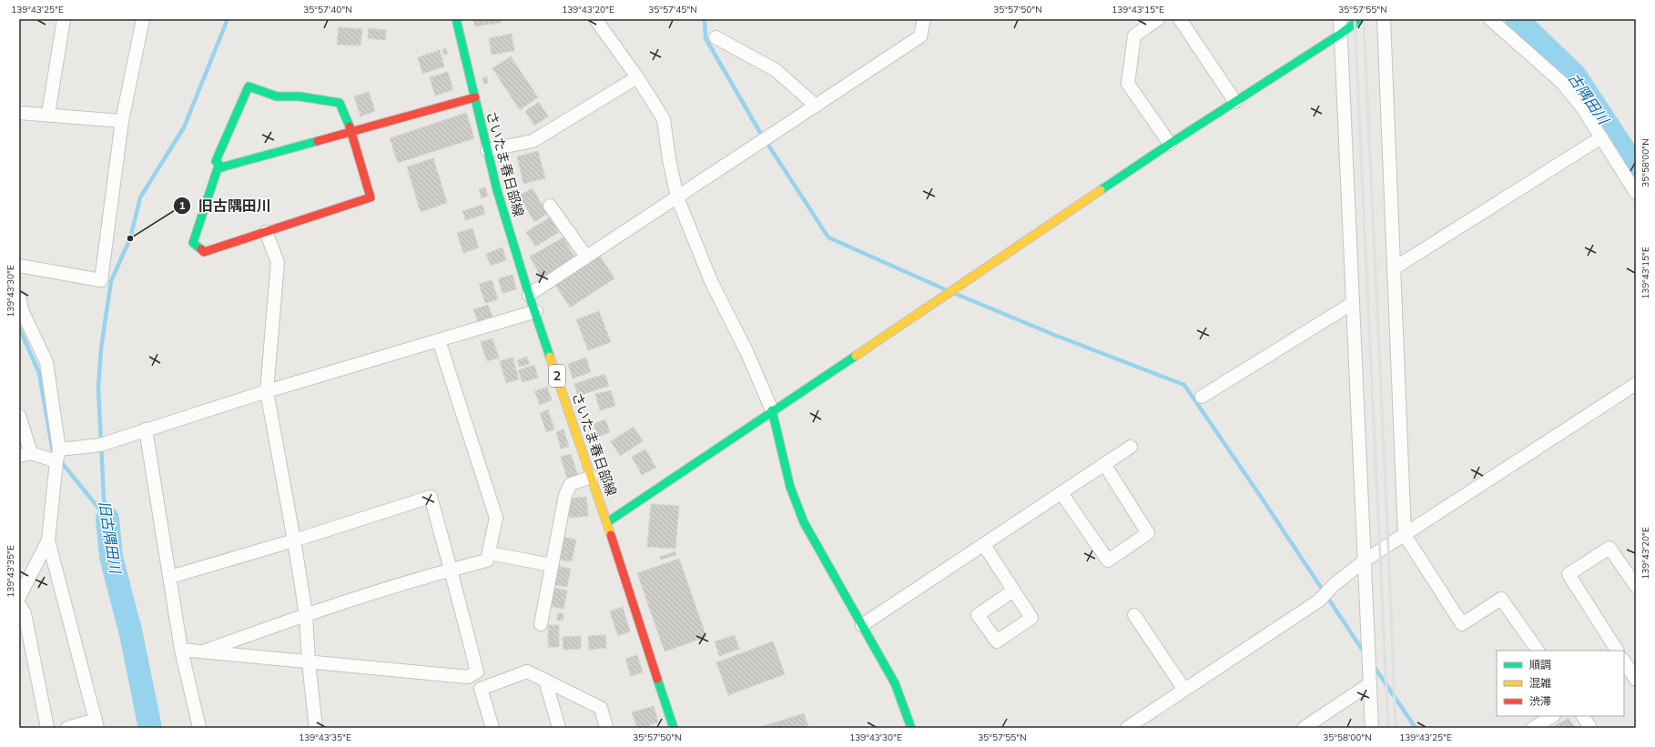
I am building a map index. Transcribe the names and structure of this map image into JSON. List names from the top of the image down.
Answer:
{
  "streets": {
    "street": ["さいたま春日部線", "2"]
  },
  "water": ["古隅田川", "旧古隅田川"],
  "places": ["旧古隅田川"],
  "legend": ["順調", "混雑", "渋滞"],
  "coordinates": [
    "139°43'25\"E",
    "35°57'40\"N",
    "139°43'20\"E",
    "35°57'45\"N",
    "35°57'50\"N",
    "139°43'15\"E",
    "35°57'55\"N",
    "35°58'00\"N",
    "139°43'30\"E",
    "139°43'35\"E"
  ]
}
